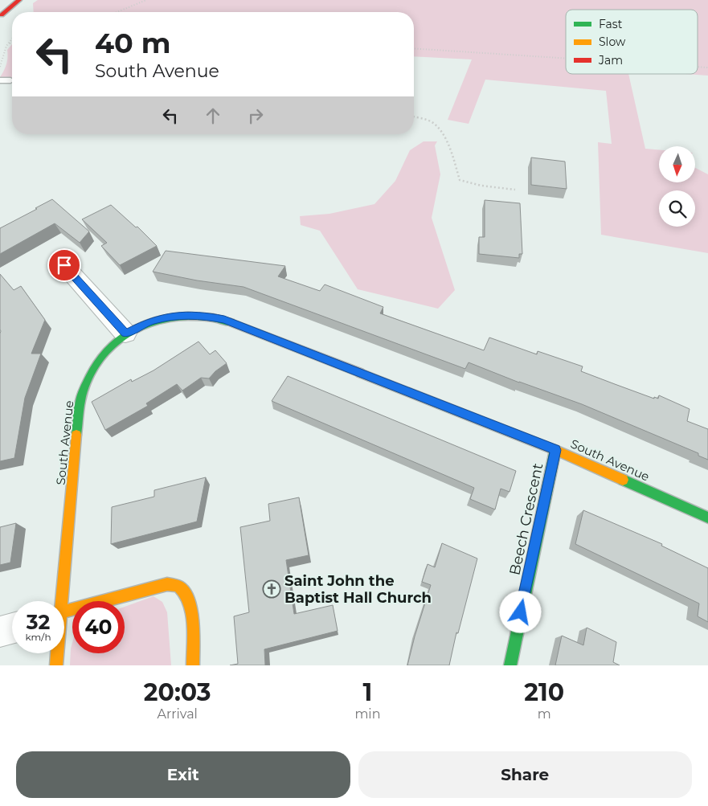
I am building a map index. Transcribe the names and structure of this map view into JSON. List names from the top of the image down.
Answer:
{
  "streets": {
    "street": ["South Avenue", "Beech Crescent"]
  },
  "crossings": [
    ["South Avenue", "Beech Crescent"]
  ],
  "places": {
    "church": ["Saint John the Baptist Hall Church"]
  },
  "legend": ["Fast", "Slow", "Jam"],
  "north": "bottom",
  "page": {
    "turn": ["40 m", "South Avenue"],
    "speed": "32 km/h",
    "limit": "40",
    "eta": [
      "20:03",
      "Arrival",
      "1",
      "min",
      "210",
      "m"
    ],
    "buttons": ["Exit", "Share"]
  }
}
